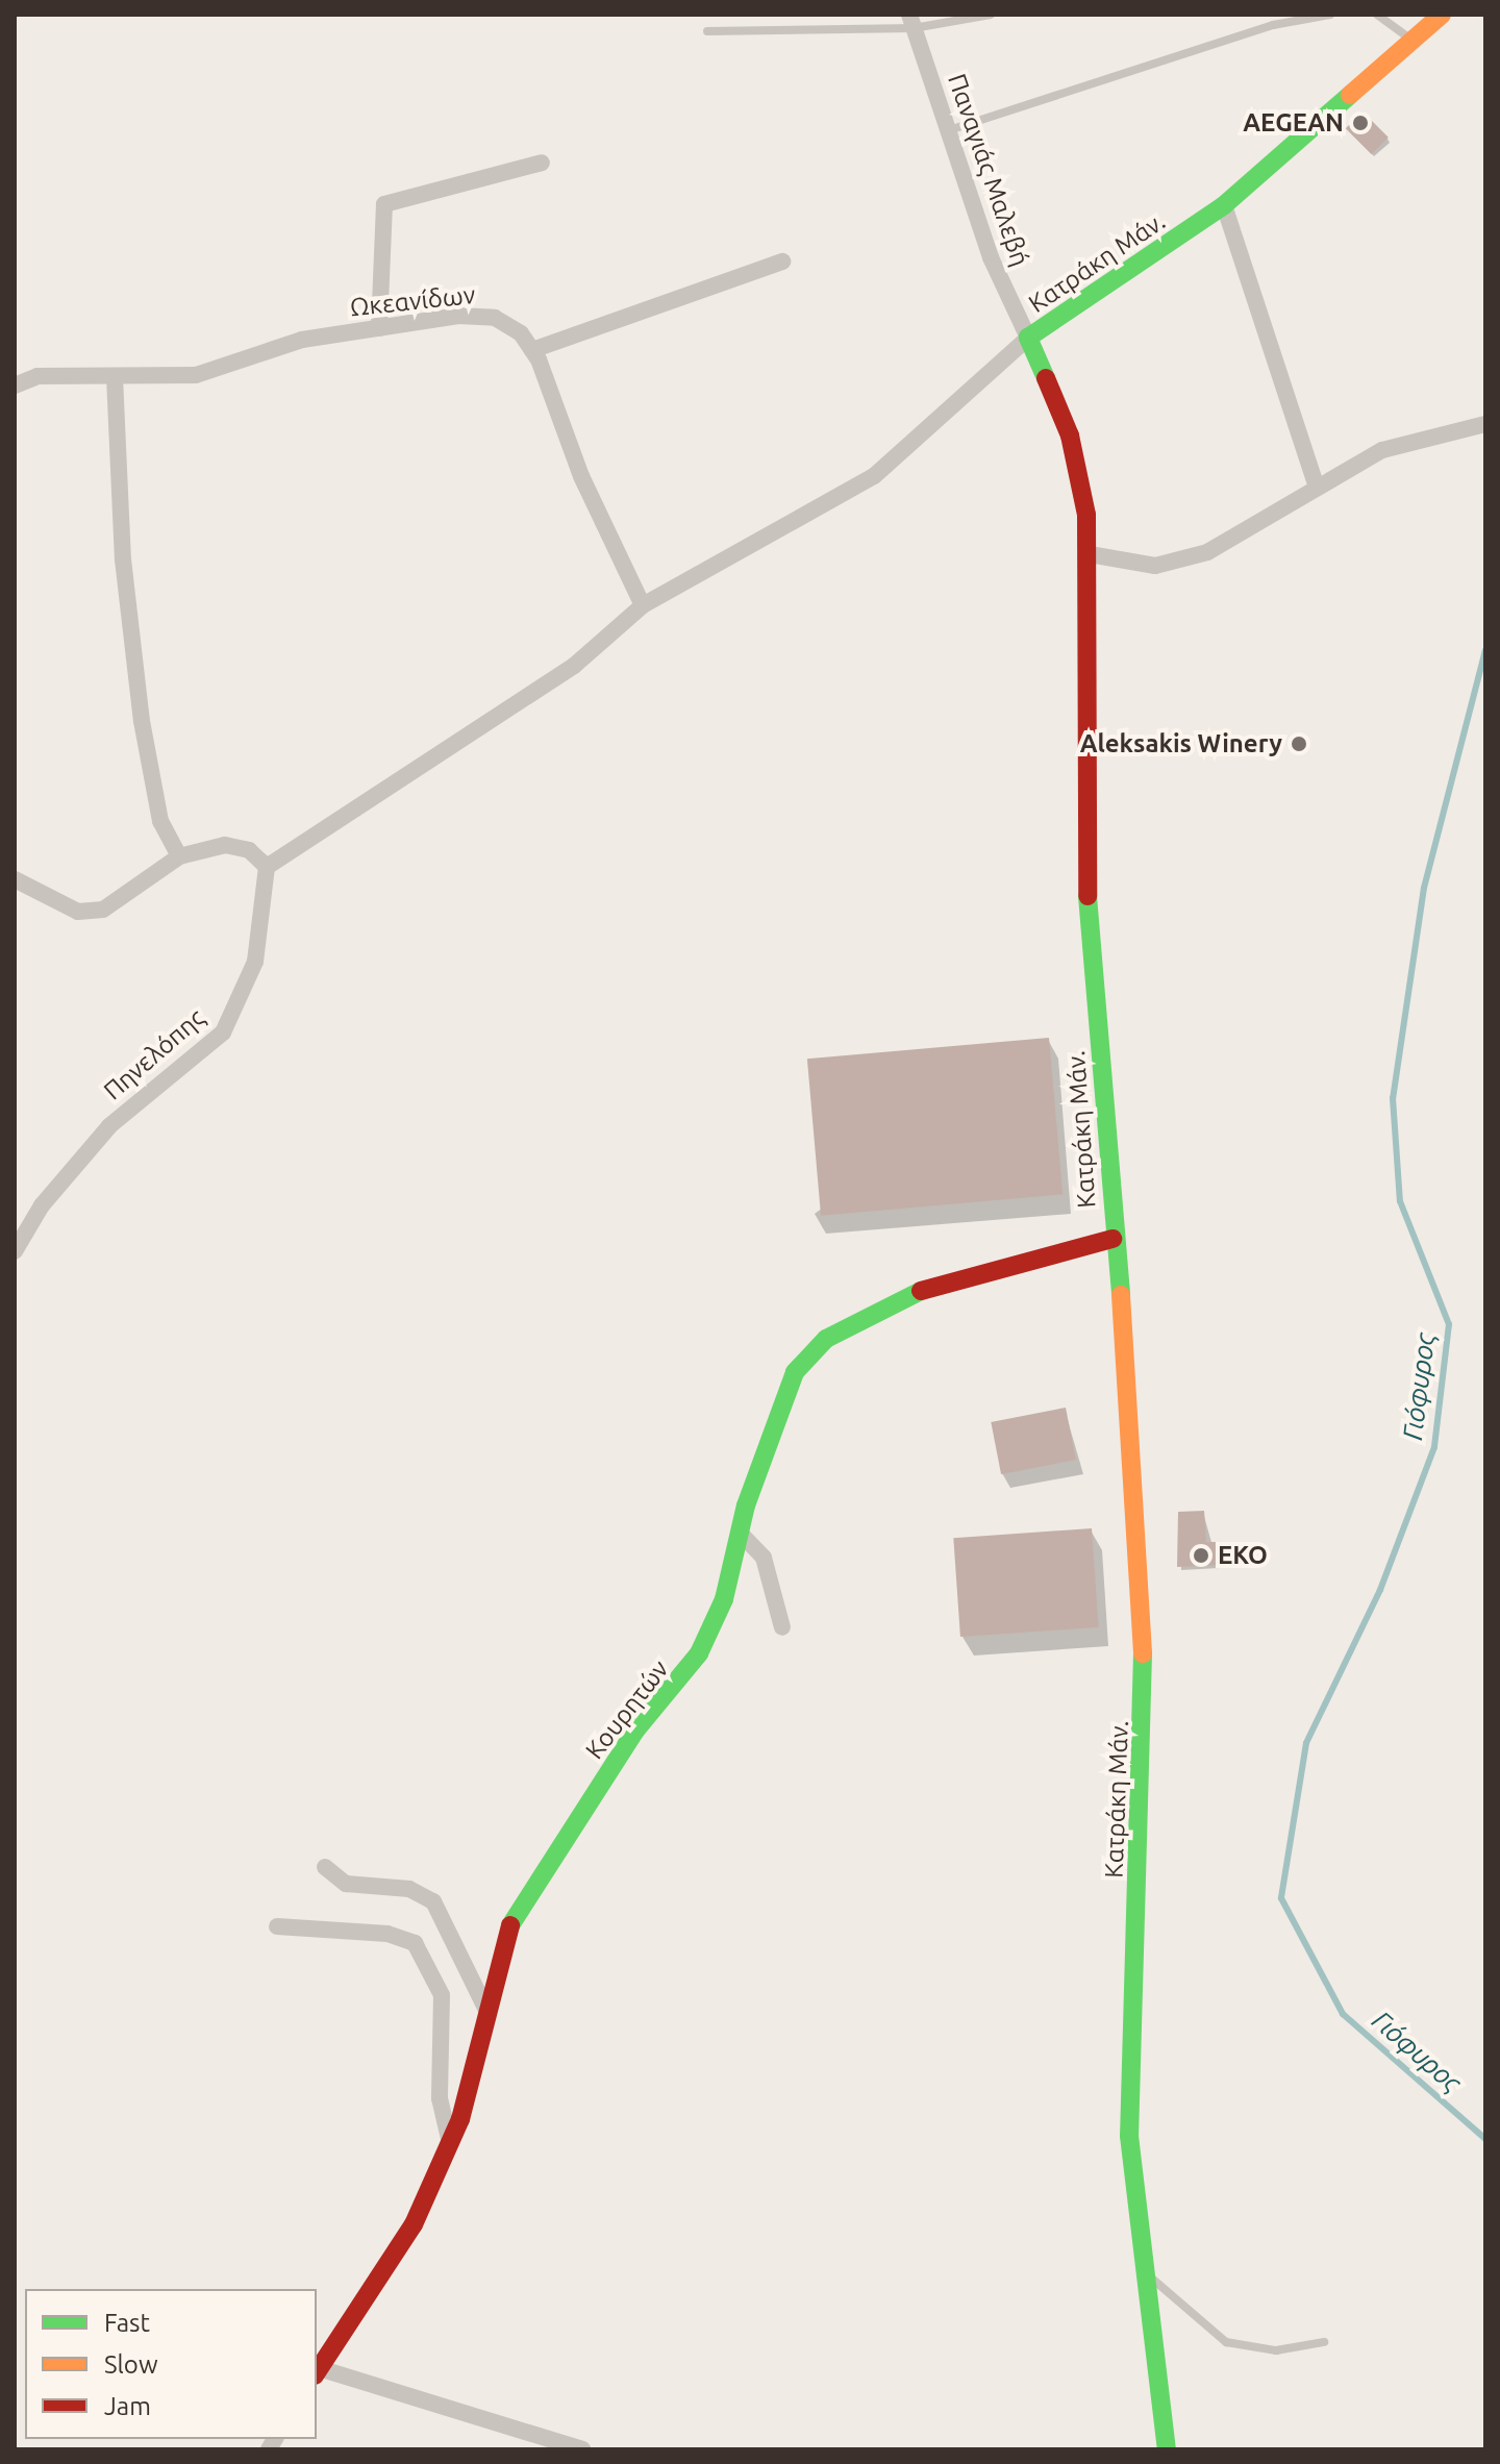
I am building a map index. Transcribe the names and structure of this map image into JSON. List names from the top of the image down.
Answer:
{
  "streets": {
    "street": [
      "Παναγιάς Μαλεβή",
      "Κατράκη Μάν.",
      "Ωκεανίδων",
      "Πηνελόπης",
      "Κουρητών"
    ]
  },
  "crossings": [
    ["Παναγιάς Μαλεβή", "Κατράκη Μάν."],
    ["Κατράκη Μάν.", "Κουρητών"]
  ],
  "water": ["Γιόφυρος"],
  "places": ["AEGEAN", "Aleksakis Winery", "EKO"],
  "legend": ["Fast", "Slow", "Jam"]
}
